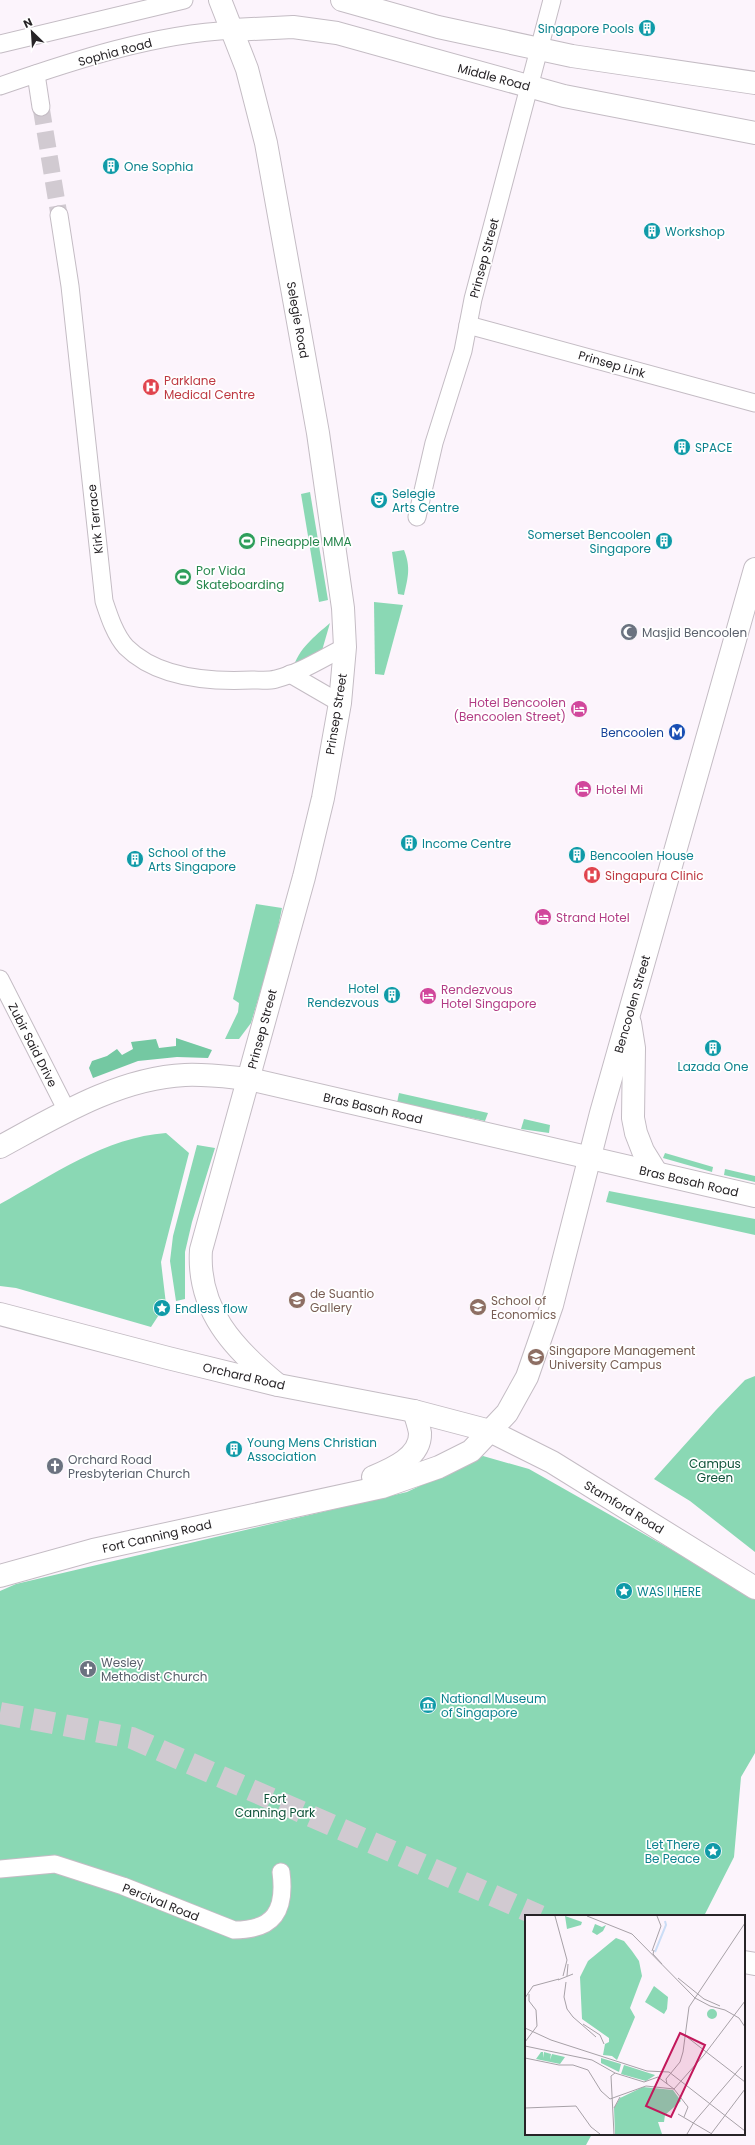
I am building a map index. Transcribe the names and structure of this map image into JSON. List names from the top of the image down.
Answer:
{
  "streets": {
    "main road": [
      "Middle Road",
      "Prinsep Street",
      "Selegie Road",
      "Bencoolen Street",
      "Bras Basah Road",
      "Orchard Road",
      "Stamford Road",
      "Fort Canning Road"
    ],
    "street": [
      "Sophia Road",
      "Prinsep Link",
      "Kirk Terrace",
      "Zubir Said Drive",
      "Percival Road"
    ]
  },
  "crossings": [
    ["Sophia Road", "Middle Road"],
    ["Sophia Road", "Selegie Road"],
    ["Middle Road", "Prinsep Street"],
    ["Middle Road", "Selegie Road"],
    ["Prinsep Street", "Selegie Road"],
    ["Prinsep Street", "Prinsep Link"],
    ["Prinsep Street", "Kirk Terrace"],
    ["Prinsep Street", "Bras Basah Road"],
    ["Prinsep Street", "Orchard Road"],
    ["Selegie Road", "Kirk Terrace"],
    ["Bencoolen Street", "Bras Basah Road"],
    ["Bencoolen Street", "Orchard Road"],
    ["Bencoolen Street", "Stamford Road"],
    ["Bencoolen Street", "Fort Canning Road"],
    ["Zubir Said Drive", "Bras Basah Road"],
    ["Orchard Road", "Stamford Road"],
    ["Orchard Road", "Fort Canning Road"],
    ["Stamford Road", "Fort Canning Road"]
  ],
  "parks": ["Campus Green", "Fort Canning Park"],
  "places": {
    "building": [
      "Singapore Pools",
      "One Sophia",
      "Workshop",
      "SPACE",
      "Somerset Bencoolen Singapore",
      "Income Centre",
      "Bencoolen House",
      "School of the Arts Singapore",
      "Hotel Rendezvous",
      "Lazada One",
      "Young Mens Christian Association"
    ],
    "hospital": ["Parklane Medical Centre", "Singapura Clinic"],
    "theatre": ["Selegie Arts Centre"],
    "sports": ["Pineapple MMA", "Por Vida Skateboarding"],
    "mosque": ["Masjid Bencoolen"],
    "hotel": [
      "Hotel Bencoolen (Bencoolen Street)",
      "Hotel Mi",
      "Strand Hotel",
      "Rendezvous Hotel Singapore"
    ],
    "metro station": ["Bencoolen"],
    "school or university": ["de Suantio Gallery", "School of Economics", "Singapore Management University Campus"],
    "place": ["Endless flow", "WAS I HERE", "Let There Be Peace"],
    "church": ["Orchard Road Presbyterian Church", "Wesley Methodist Church"],
    "museum": ["National Museum of Singapore"]
  },
  "north": "top left"
}
